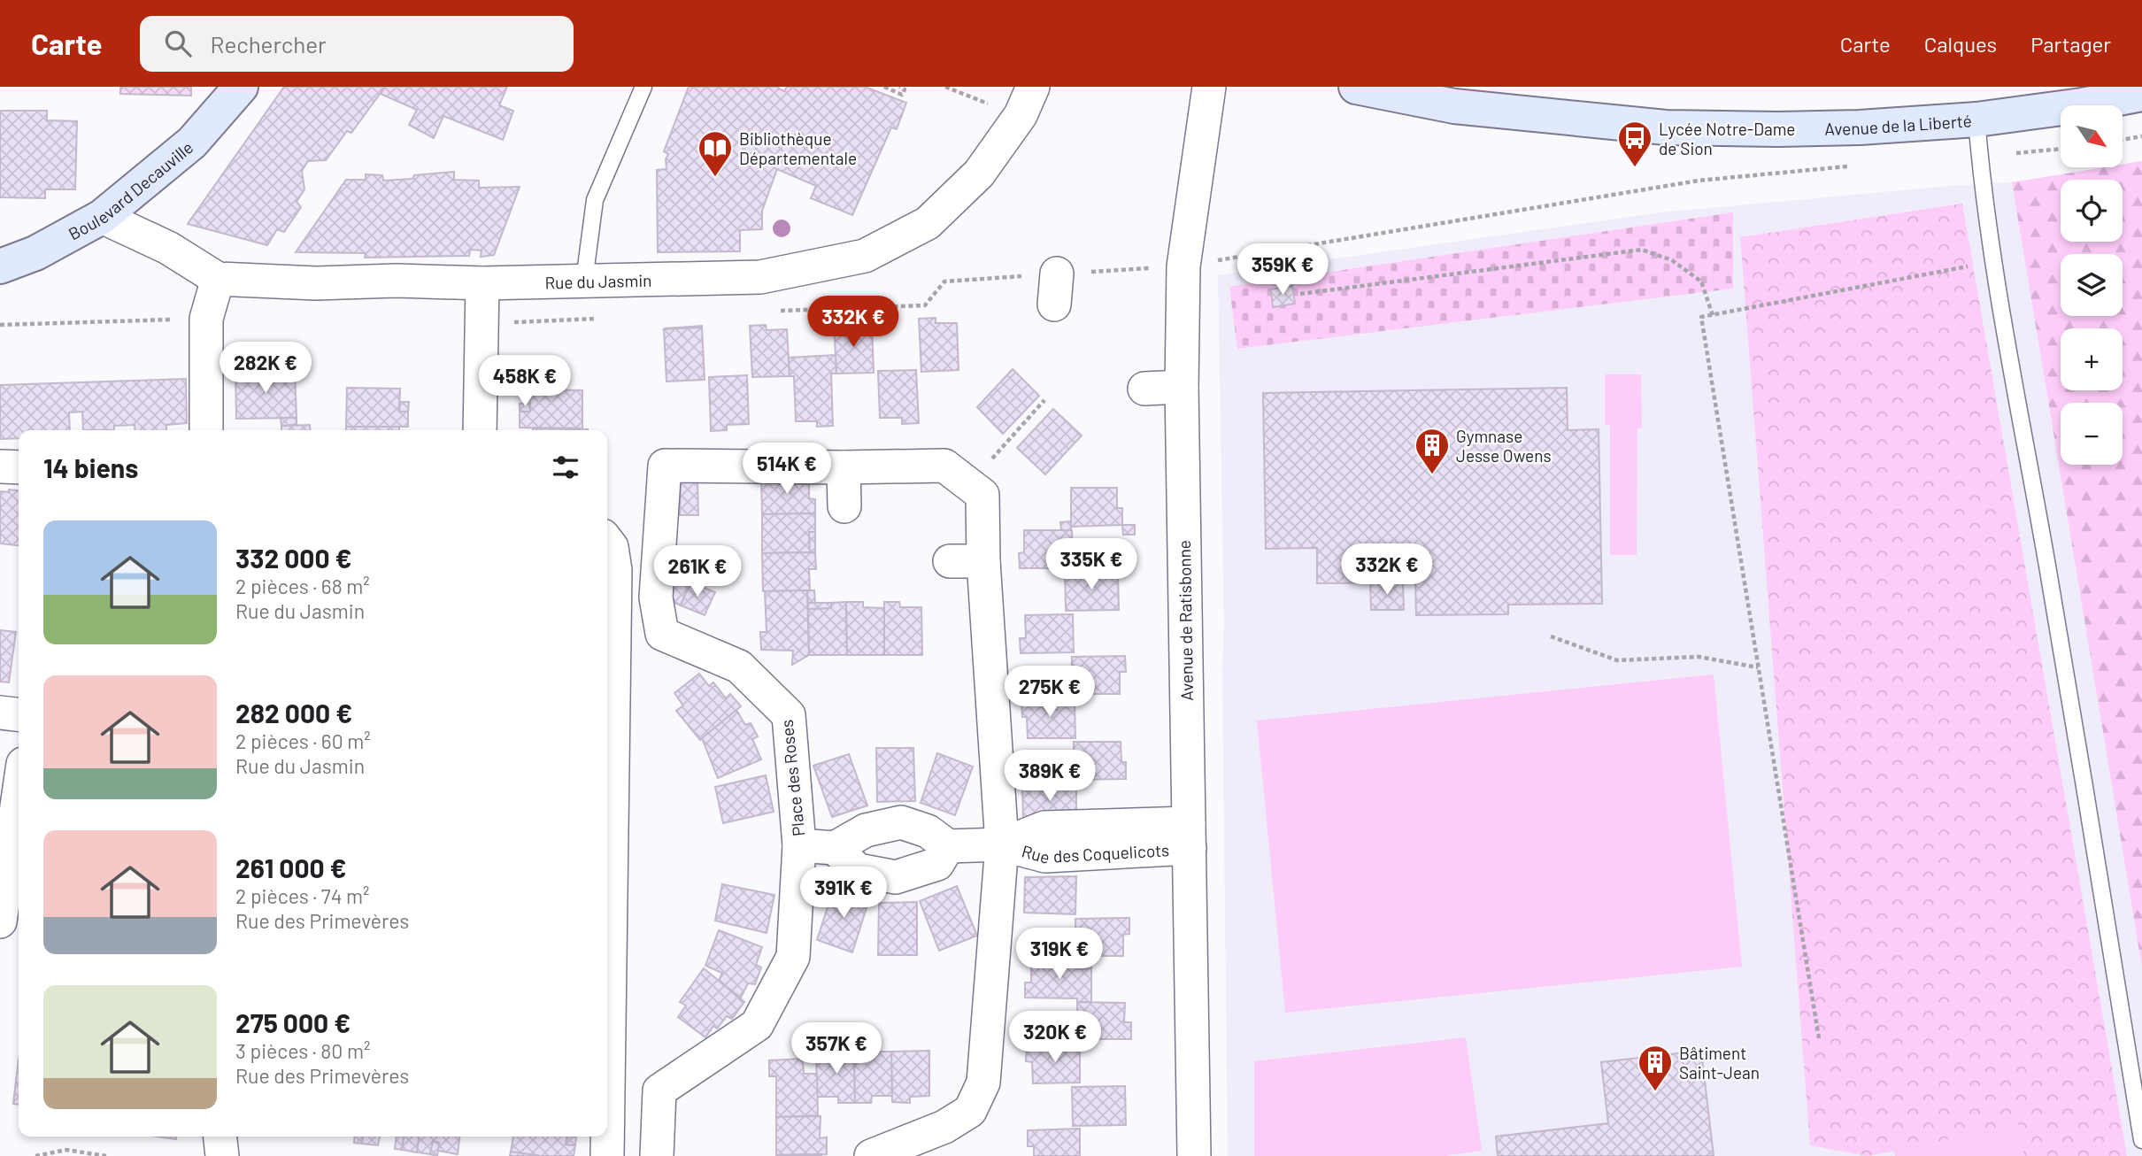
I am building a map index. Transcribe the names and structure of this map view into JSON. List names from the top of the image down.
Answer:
{
  "streets": {
    "street": [
      "Avenue de la Liberté",
      "Boulevard Decauville",
      "Rue du Jasmin",
      "Avenue de Ratisbonne",
      "Place des Roses",
      "Rue des Coquelicots"
    ]
  },
  "crossings": [
    ["Boulevard Decauville", "Rue du Jasmin"],
    ["Avenue de Ratisbonne", "Rue des Coquelicots"]
  ],
  "places": {
    "bus stop": ["Lycée Notre-Dame de Sion"],
    "library": ["Bibliothèque Départementale"],
    "building": ["Gymnase Jesse Owens", "Bâtiment Saint-Jean"]
  },
  "north": "bottom right",
  "page": {
    "header": "Carte",
    "search": "Rechercher",
    "nav": ["Carte", "Calques", "Partager"],
    "map_buttons": ["+", "−"],
    "price": [
      "359K €",
      "332K €",
      "282K €",
      "458K €",
      "514K €",
      "335K €",
      "332K €",
      "261K €",
      "275K €",
      "389K €",
      "391K €",
      "319K €",
      "320K €",
      "357K €"
    ],
    "heading": "14 biens",
    "list": [
      {
        "name": "332 000 €",
        "note": "2 pièces · 68 m² · Rue du Jasmin"
      },
      {
        "name": "282 000 €",
        "note": "2 pièces · 60 m² · Rue du Jasmin"
      },
      {
        "name": "261 000 €",
        "note": "2 pièces · 74 m² · Rue des Primevères"
      },
      {
        "name": "275 000 €",
        "note": "3 pièces · 80 m² · Rue des Primevères"
      }
    ]
  }
}
